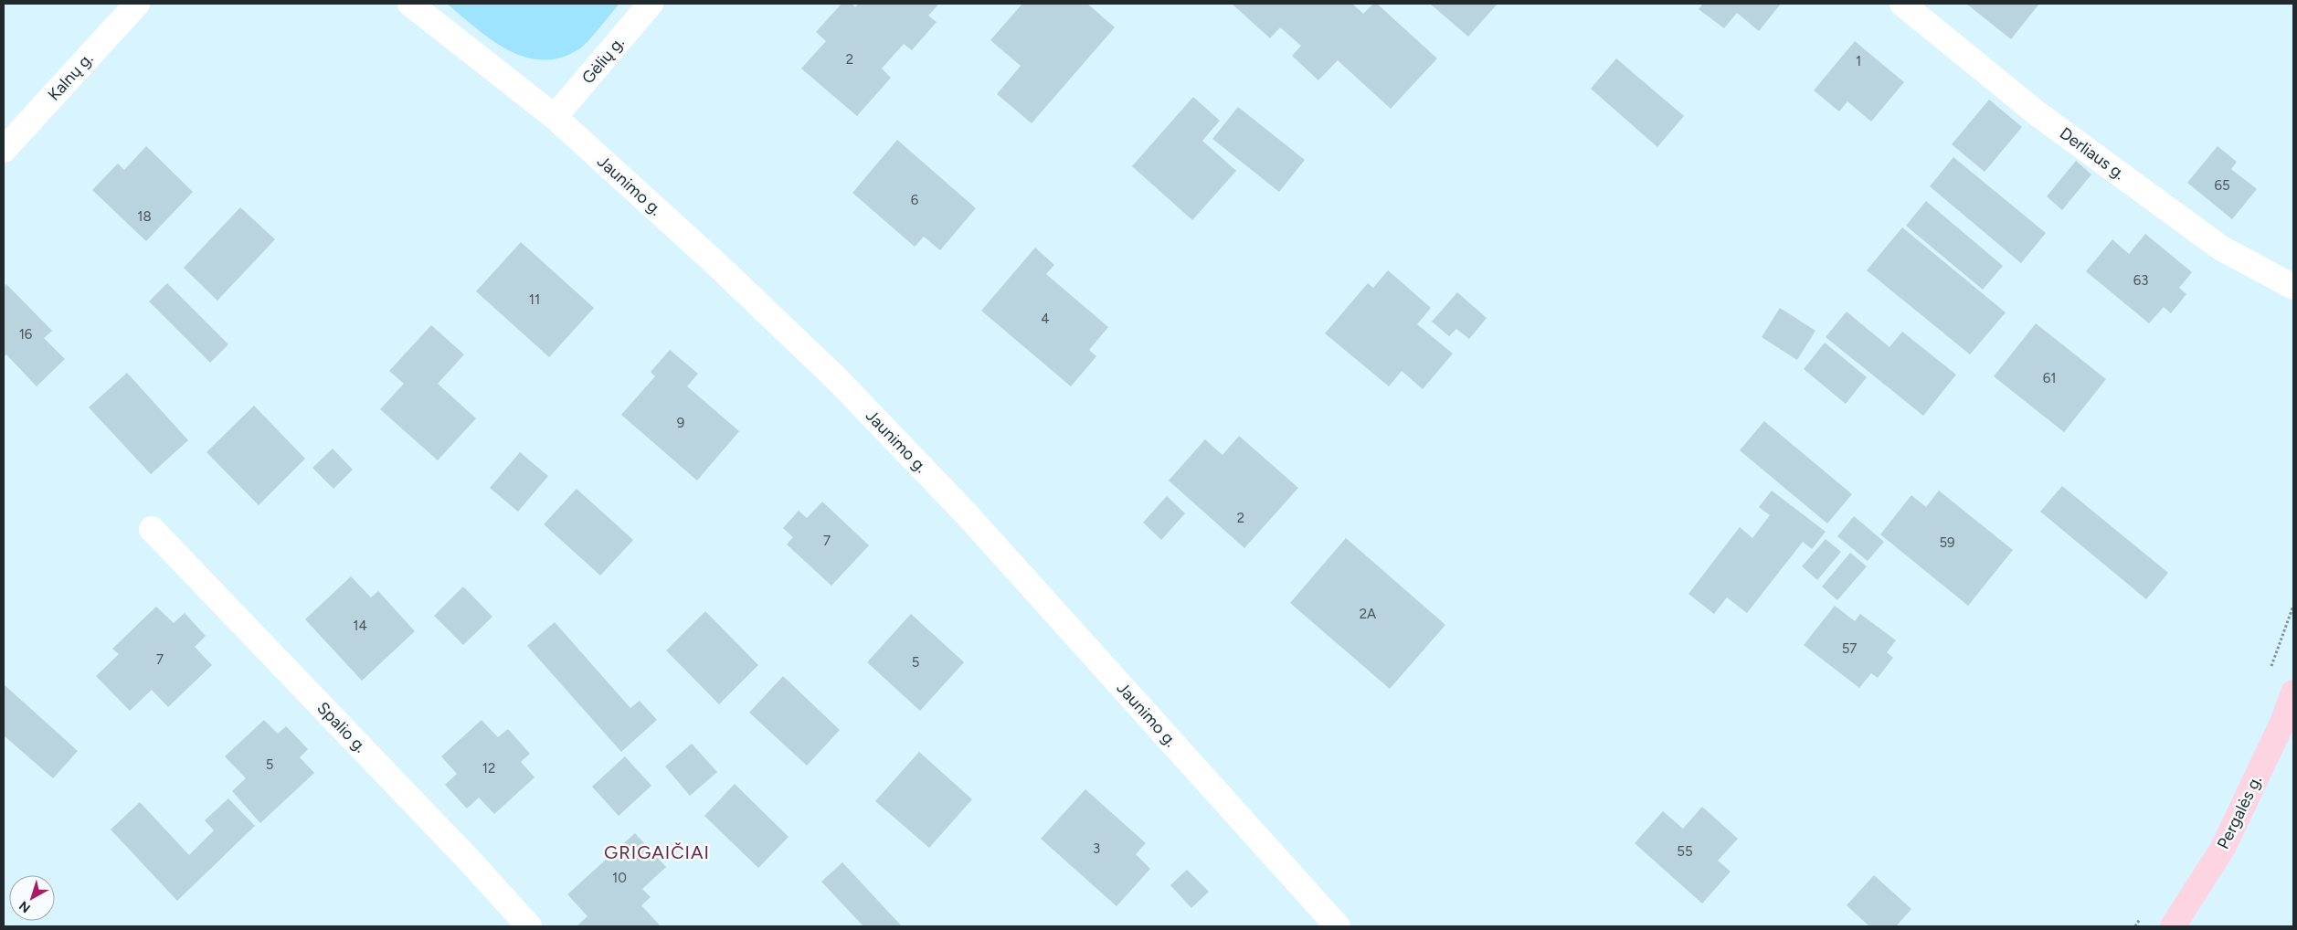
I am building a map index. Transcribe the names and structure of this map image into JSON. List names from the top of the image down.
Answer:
{
  "streets": {
    "main road": ["Pergalės g."],
    "street": [
      "Gėlių g.",
      "Kalnų g.",
      "Derliaus g.",
      "Jaunimo g.",
      "Spalio g."
    ]
  },
  "crossings": [
    ["Gėlių g.", "Jaunimo g."]
  ],
  "districts": ["GRIGAIČIAI"],
  "house_numbers": [
    "2",
    "1",
    "65",
    "6",
    "18",
    "63",
    "11",
    "4",
    "16",
    "61",
    "9",
    "2",
    "7",
    "59",
    "2A",
    "14",
    "57",
    "7",
    "5",
    "5",
    "12",
    "3",
    "55",
    "10"
  ],
  "north": "bottom left"
}
